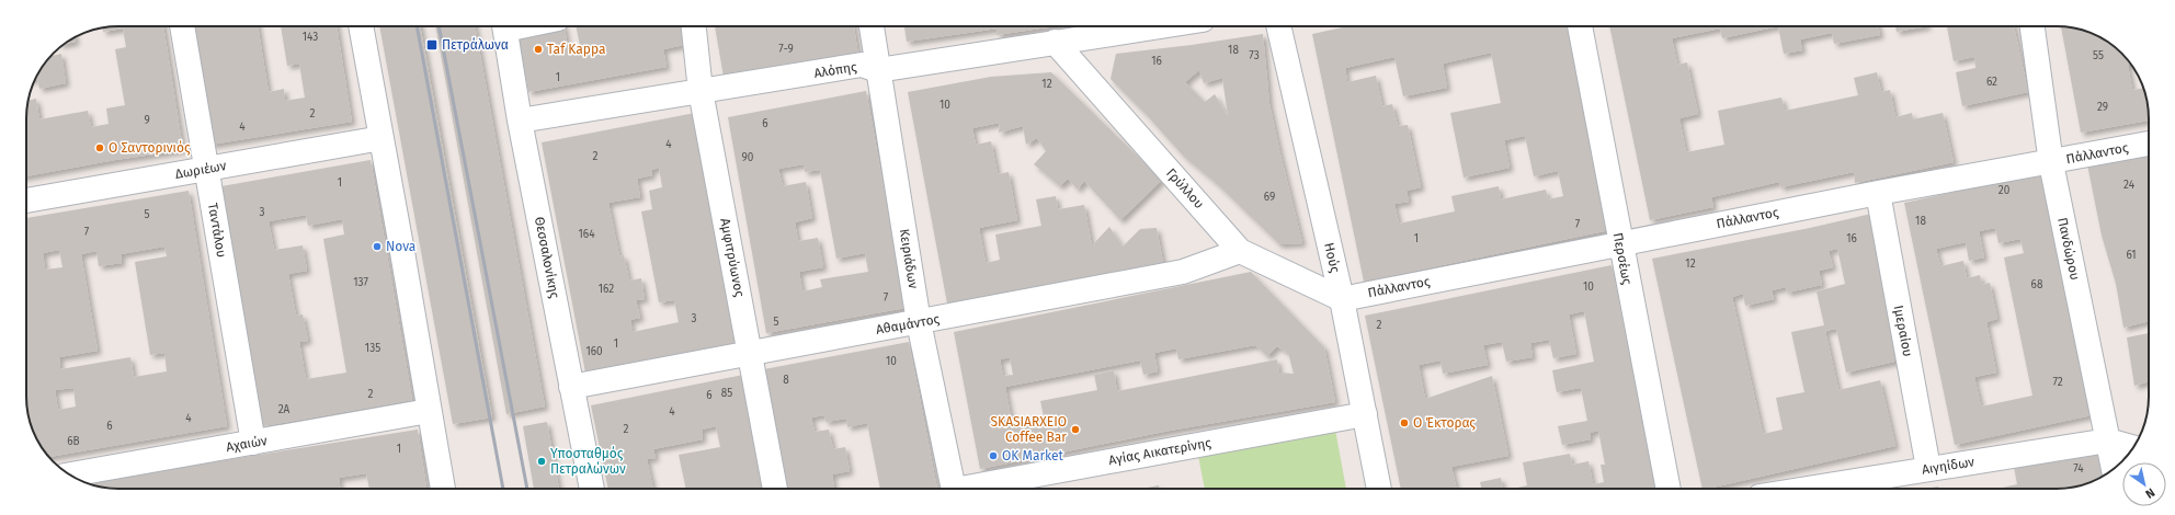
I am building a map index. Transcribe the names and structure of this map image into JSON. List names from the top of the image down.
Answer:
{
  "streets": {
    "street": [
      "Αλόπης",
      "Πάλλαντος",
      "Δωριέων",
      "Γρύλλου",
      "Ταντάλου",
      "Πανδώρου",
      "Θεσσαλονίκης",
      "Αμφιτρύωνος",
      "Ηούς",
      "Κειριάδων",
      "Περσέως",
      "Αθαμάντος",
      "Ιμεραίου",
      "Αχαιών",
      "Αγίας Αικατερίνης",
      "Αιγηίδων"
    ]
  },
  "crossings": [
    ["Αλόπης", "Γρύλλου"],
    ["Αλόπης", "Θεσσαλονίκης"],
    ["Αλόπης", "Αμφιτρύωνος"],
    ["Αλόπης", "Κειριάδων"],
    ["Πάλλαντος", "Γρύλλου"],
    ["Πάλλαντος", "Πανδώρου"],
    ["Πάλλαντος", "Ηούς"],
    ["Πάλλαντος", "Περσέως"],
    ["Πάλλαντος", "Ιμεραίου"],
    ["Δωριέων", "Ταντάλου"],
    ["Γρύλλου", "Ηούς"],
    ["Γρύλλου", "Αθαμάντος"],
    ["Ταντάλου", "Αχαιών"],
    ["Πανδώρου", "Αιγηίδων"],
    ["Θεσσαλονίκης", "Αθαμάντος"],
    ["Αμφιτρύωνος", "Αθαμάντος"],
    ["Ηούς", "Αγίας Αικατερίνης"],
    ["Κειριάδων", "Αθαμάντος"],
    ["Ιμεραίου", "Αιγηίδων"]
  ],
  "places": {
    "transit": ["Πετράλωνα"],
    "other": [
      "Taf Kappa",
      "Ο Σαντορινιός",
      "Nova",
      "Ο Έκτορας",
      "SKASIARXEIO Coffee Bar",
      "OK Market",
      "Υποσταθμός Πετραλώνων"
    ]
  },
  "house_numbers": [
    "143",
    "7-9",
    "18",
    "73",
    "55",
    "16",
    "1",
    "62",
    "12",
    "10",
    "29",
    "2",
    "9",
    "6",
    "4",
    "4",
    "2",
    "90",
    "1",
    "24",
    "20",
    "69",
    "3",
    "5",
    "18",
    "7",
    "7",
    "164",
    "1",
    "16",
    "61",
    "12",
    "137",
    "68",
    "10",
    "162",
    "7",
    "3",
    "5",
    "2",
    "1",
    "135",
    "160",
    "10",
    "8",
    "72",
    "85",
    "2",
    "6",
    "2Α",
    "4",
    "4",
    "6",
    "2",
    "6Β",
    "1",
    "74"
  ],
  "north": "bottom right"
}
